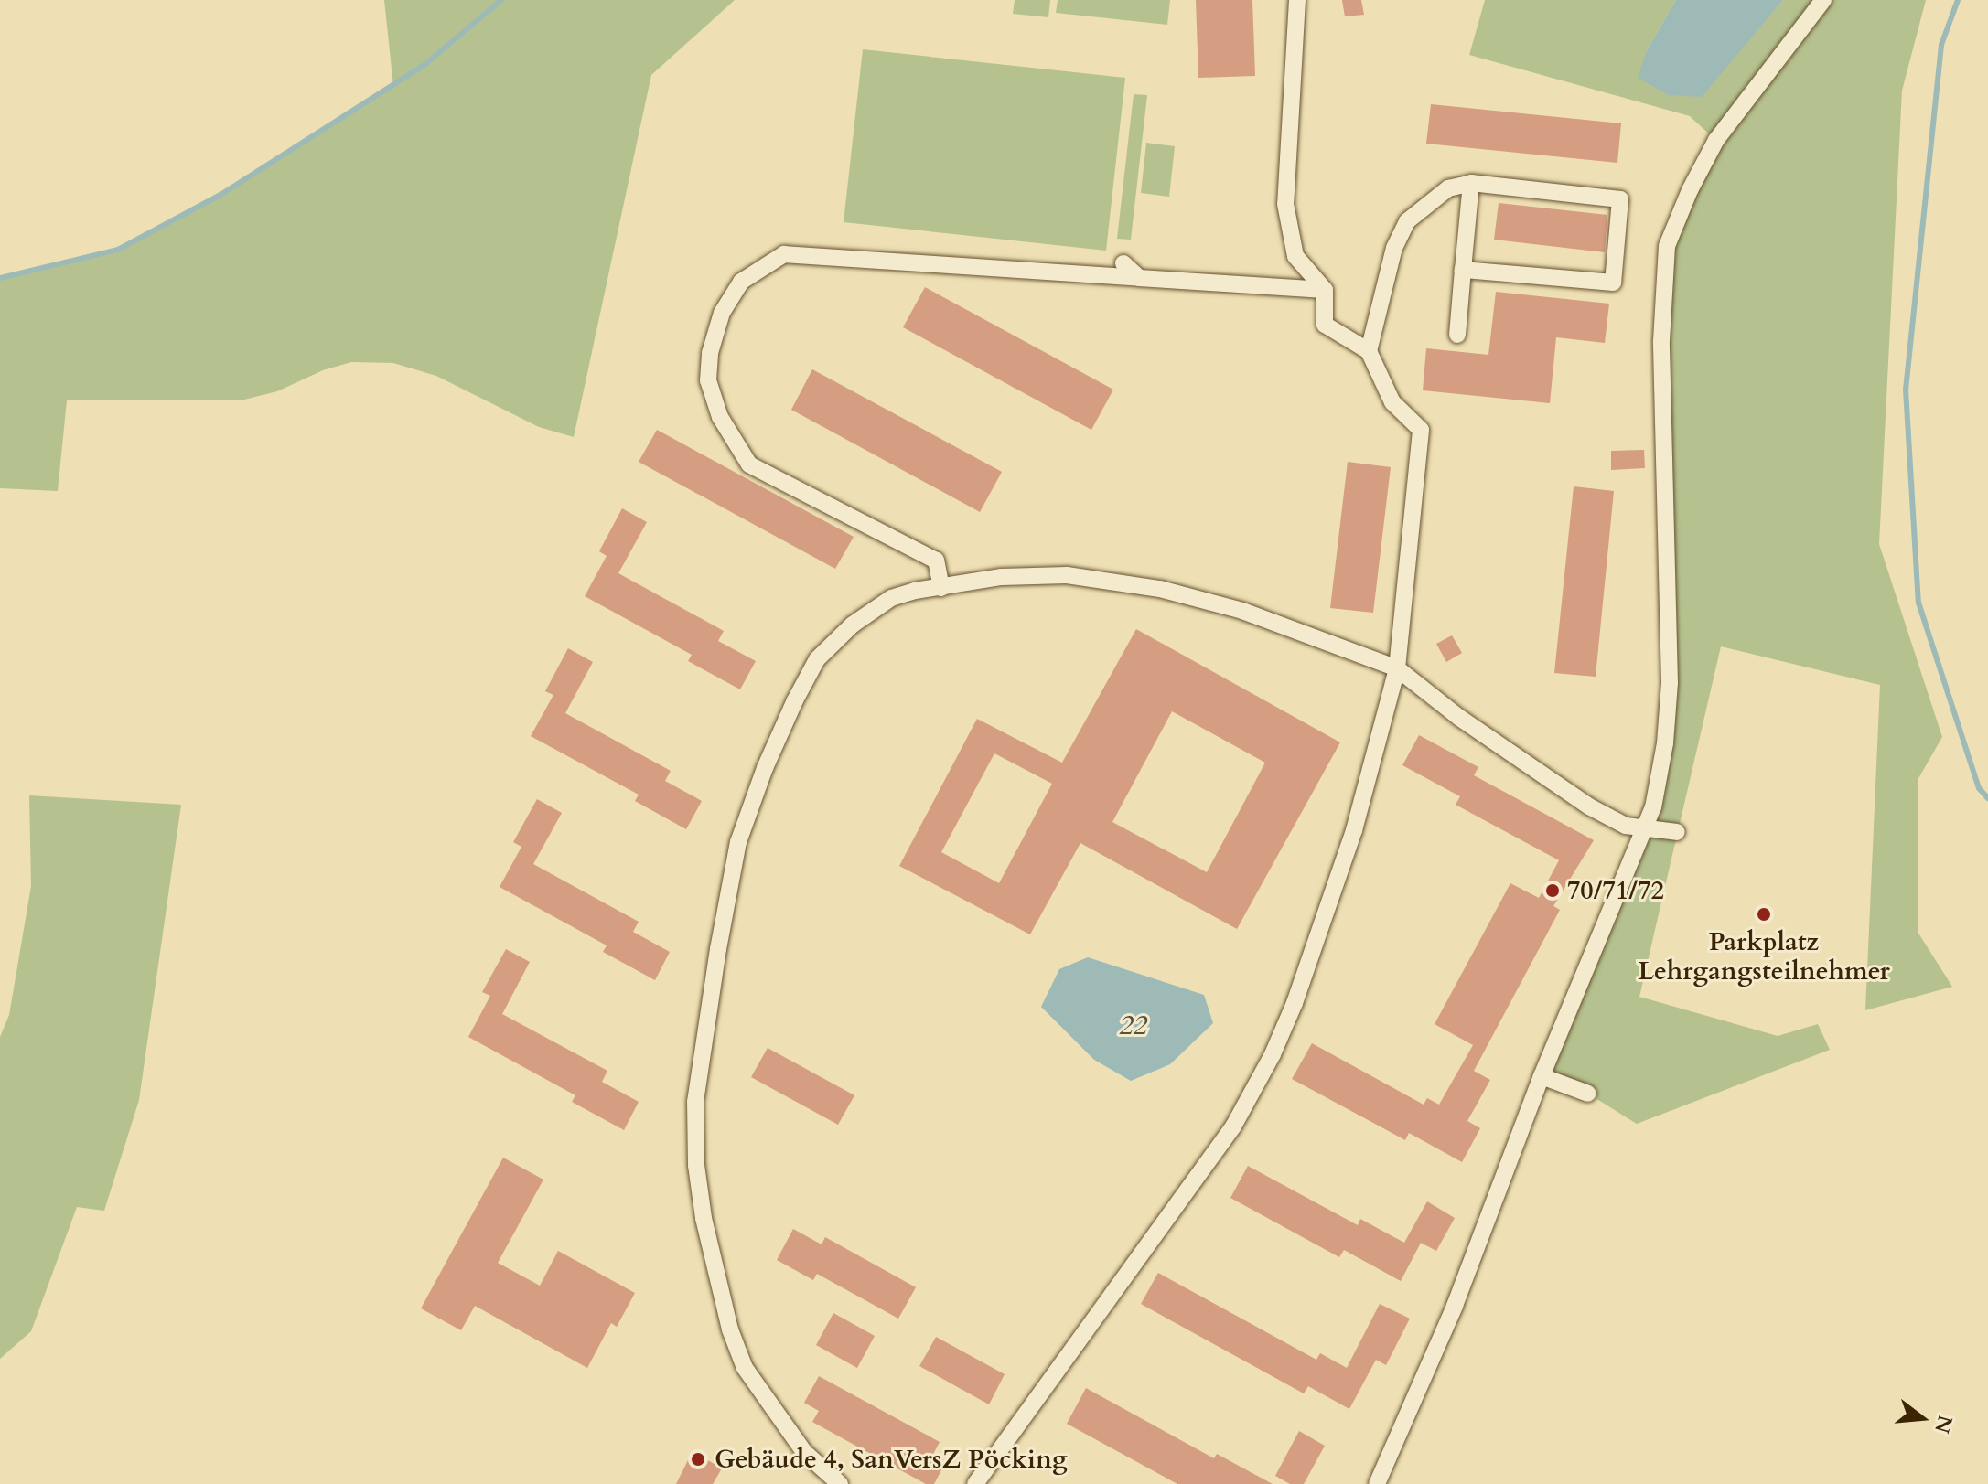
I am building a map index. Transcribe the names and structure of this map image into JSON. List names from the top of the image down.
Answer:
{
  "water": ["22"],
  "places": ["70/71/72", "Parkplatz Lehrgangsteilnehmer", "Gebäude 4, SanVersZ Pöcking"],
  "north": "right"
}
